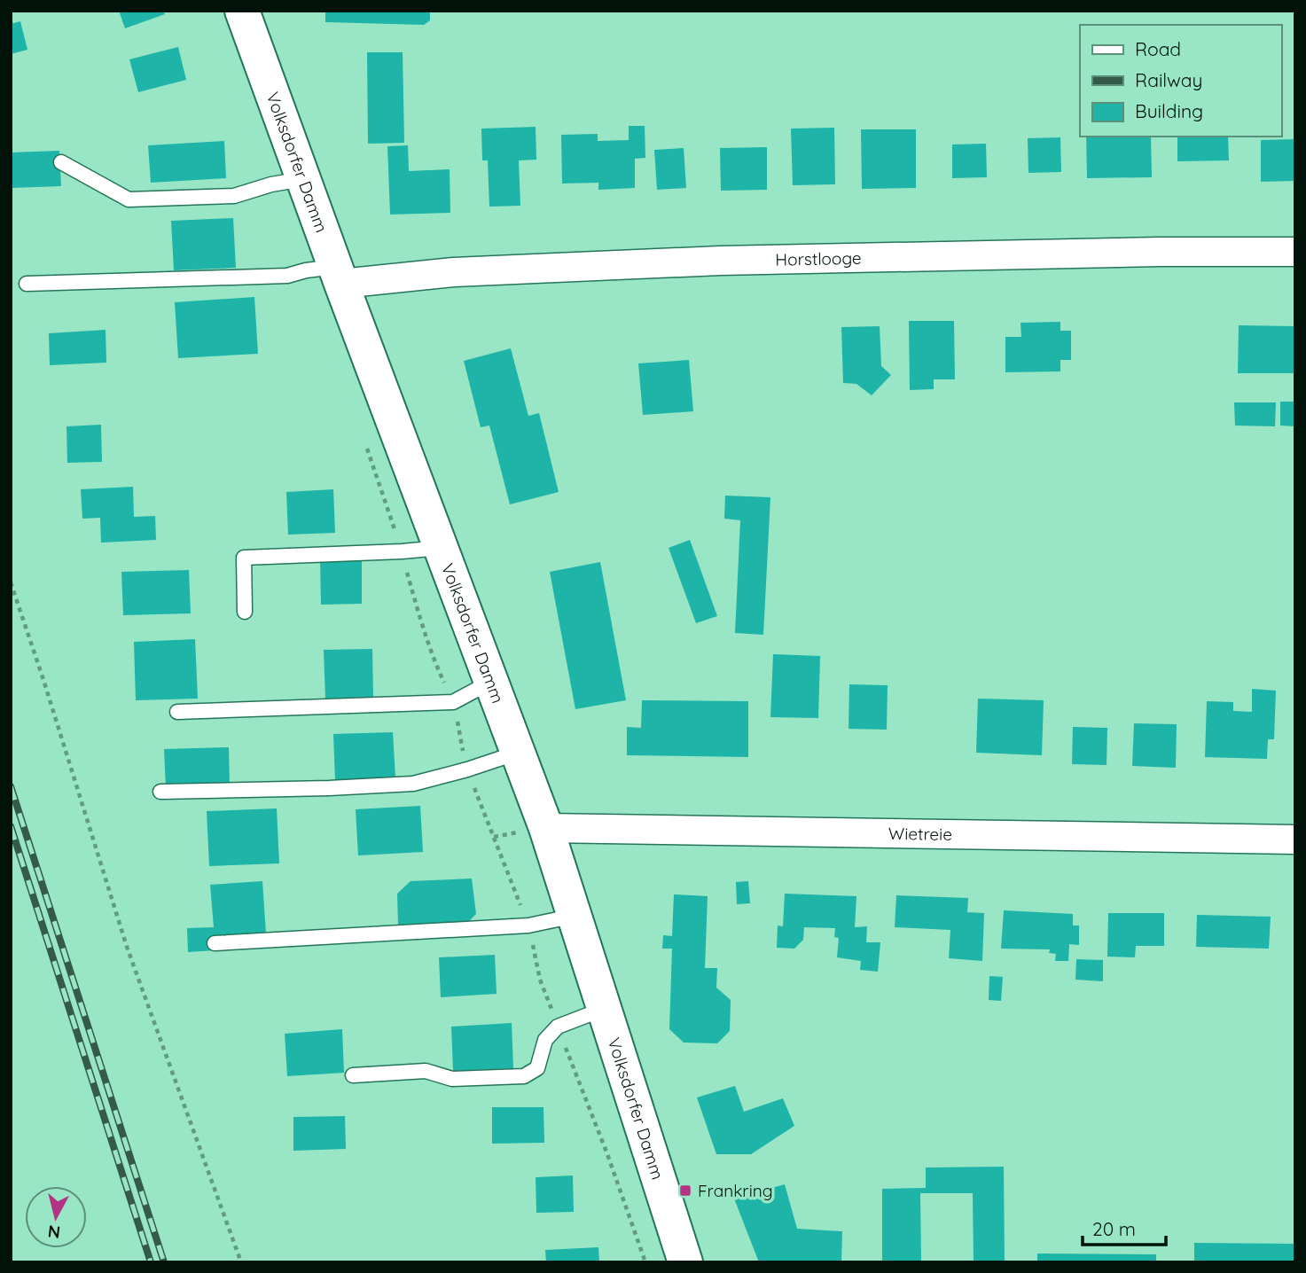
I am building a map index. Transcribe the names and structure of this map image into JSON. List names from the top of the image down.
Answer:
{
  "streets": {
    "main road": ["Volksdorfer Damm"],
    "street": ["Horstlooge", "Wietreie"]
  },
  "crossings": [
    ["Volksdorfer Damm", "Horstlooge"],
    ["Volksdorfer Damm", "Wietreie"]
  ],
  "places": {
    "transit": ["Frankring"]
  },
  "legend": ["Road", "Railway", "Building"],
  "scale_bar": "20 m",
  "north": "bottom"
}
